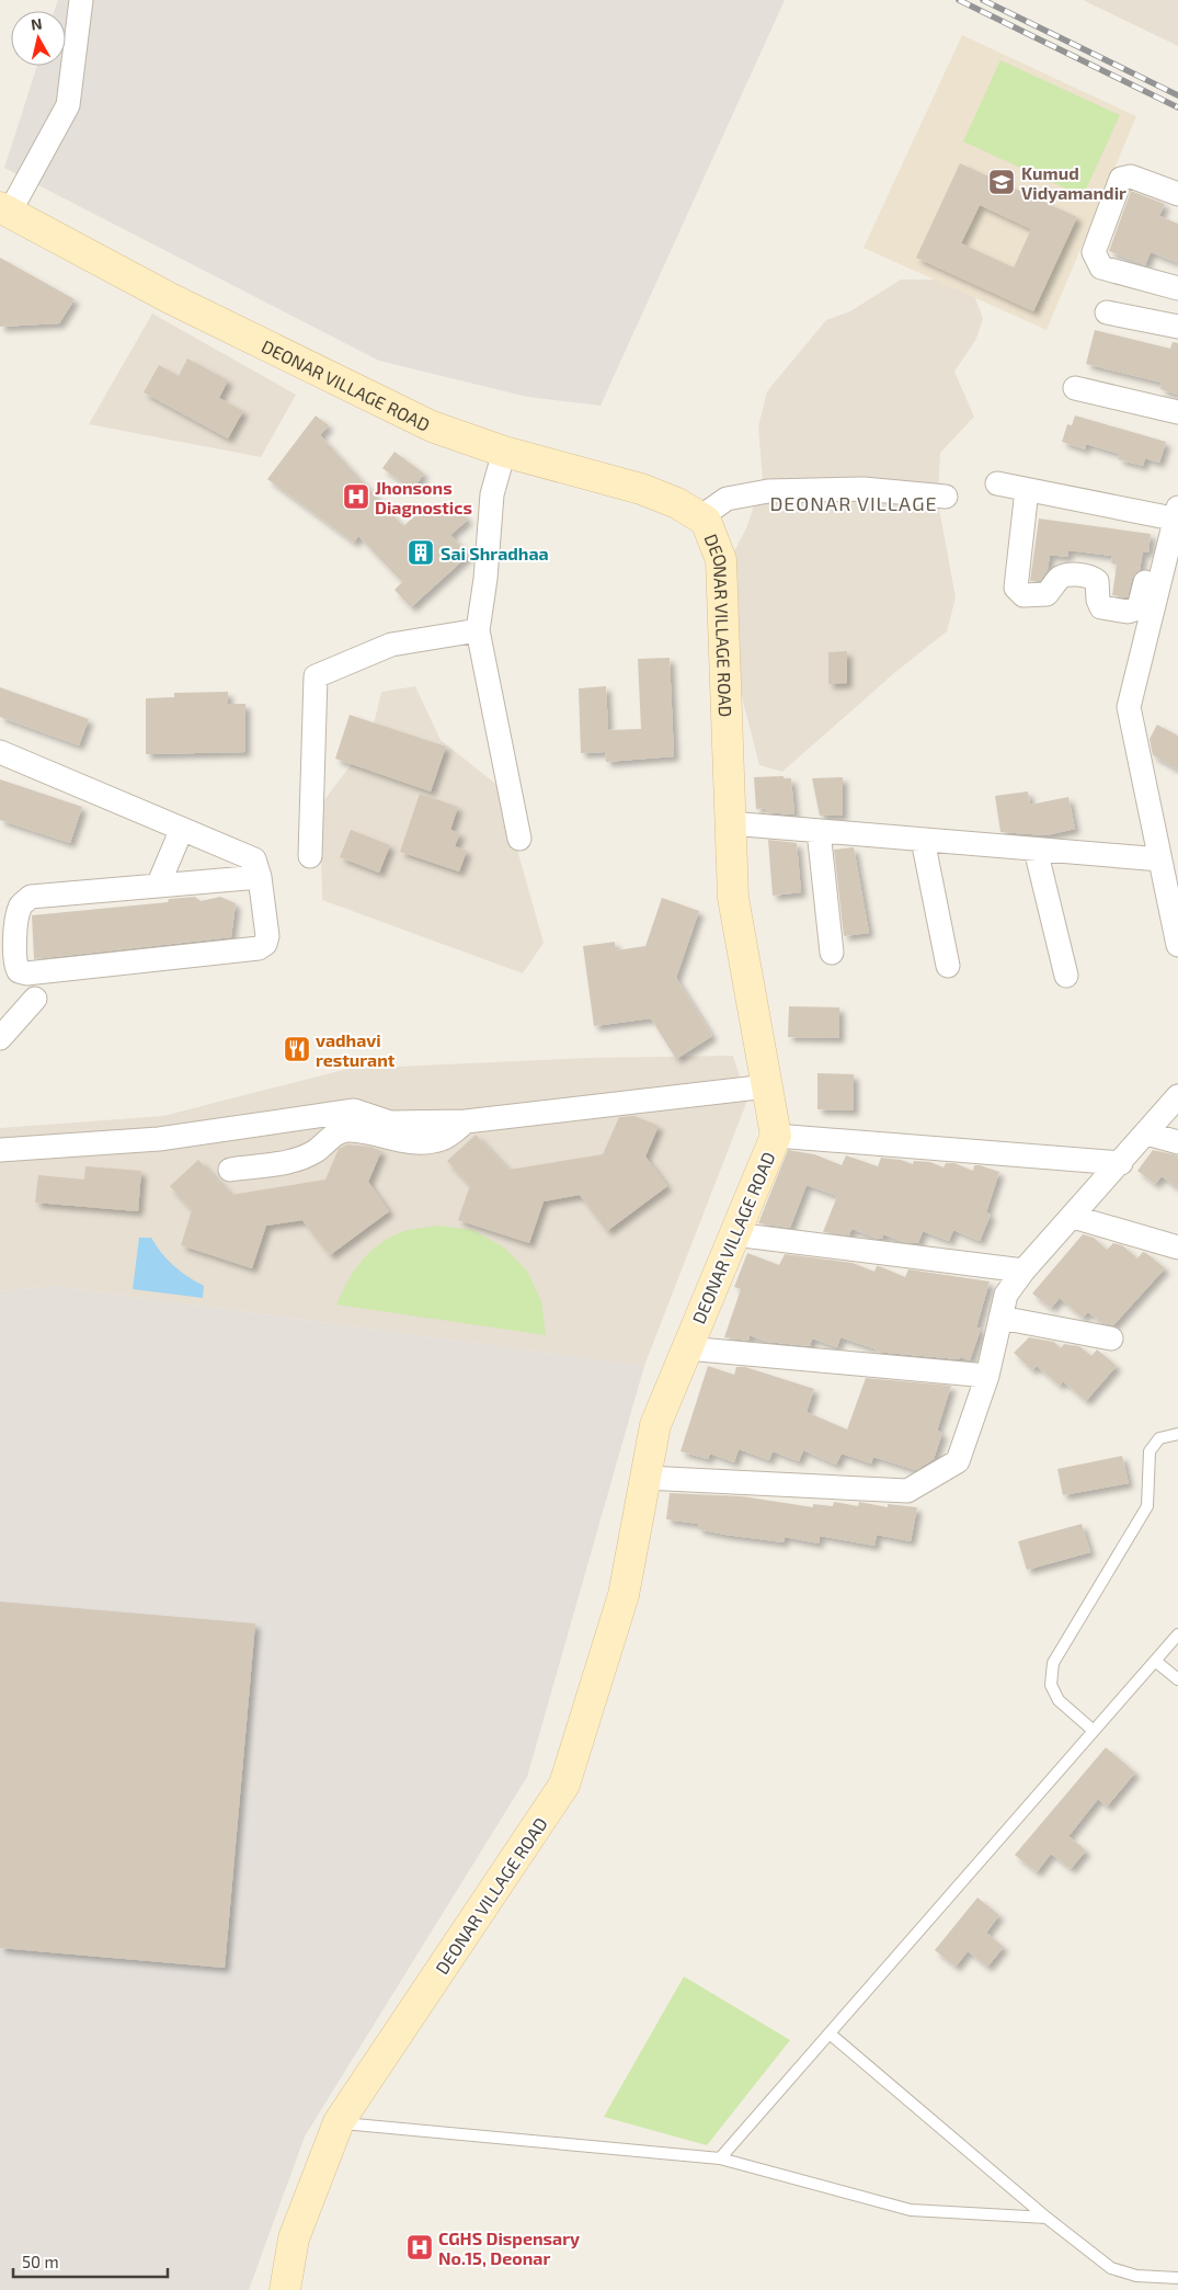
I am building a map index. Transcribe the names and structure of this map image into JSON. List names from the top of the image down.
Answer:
{
  "streets": {
    "main road": ["DEONAR VILLAGE ROAD"]
  },
  "districts": ["DEONAR VILLAGE"],
  "places": {
    "school or university": ["Kumud Vidyamandir"],
    "hospital": ["Jhonsons Diagnostics", "CGHS Dispensary No.15, Deonar"],
    "building": ["Sai Shradhaa"],
    "restaurant": ["vadhavi resturant"]
  },
  "scale_bar": "50 m",
  "north": "top"
}
